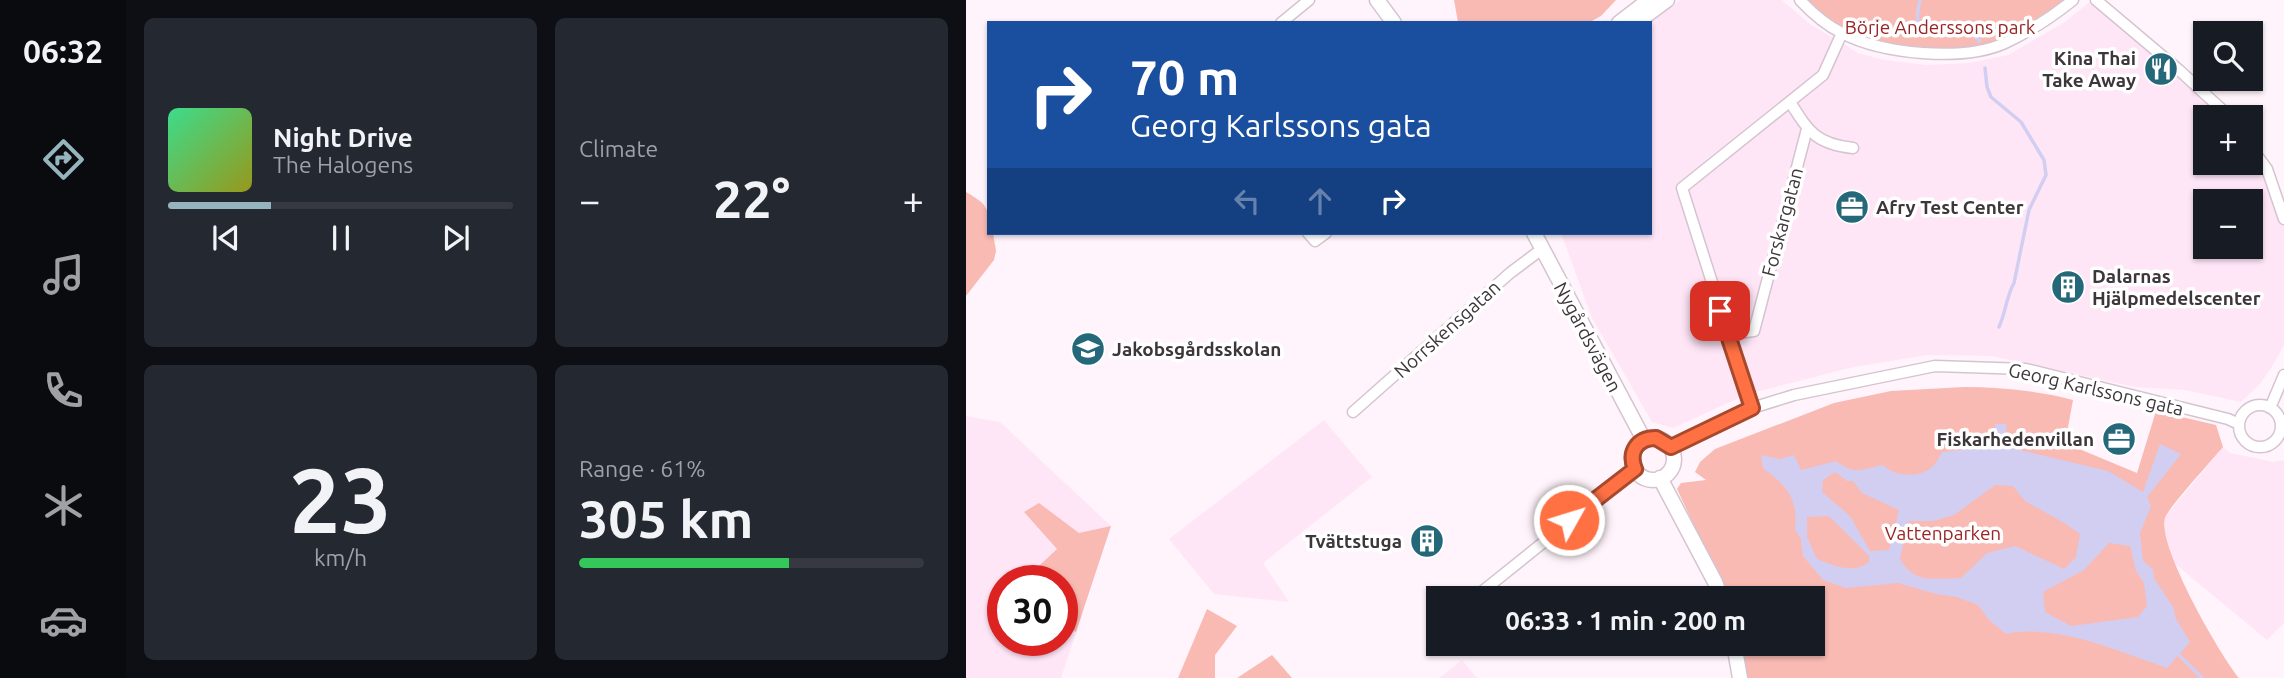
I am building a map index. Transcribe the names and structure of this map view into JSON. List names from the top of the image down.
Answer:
{
  "streets": {
    "street": [
      "Forskargatan",
      "Norrskensgatan",
      "Nygårdsvägen",
      "Georg Karlssons gata"
    ]
  },
  "crossings": [
    ["Norrskensgatan", "Nygårdsvägen"],
    ["Nygårdsvägen", "Georg Karlssons gata"]
  ],
  "parks": ["Börje Anderssons park", "Vattenparken"],
  "places": {
    "restaurant": ["Kina Thai Take Away"],
    "office": ["Afry Test Center", "Fiskarhedenvillan"],
    "building": ["Dalarnas Hjälpmedelscenter", "Tvättstuga"],
    "school or university": ["Jakobsgårdsskolan"]
  },
  "page": {
    "tabs": "06:32",
    "tile": [
      "Climate",
      ["23", "km/h"],
      ["Range · 61%", "305 km"]
    ],
    "map_buttons": ["+", "−"],
    "turn": ["70 m", "Georg Karlssons gata"],
    "song": ["Night Drive", "The Halogens"],
    "heat": ["−", "22°", "+"],
    "limit": "30",
    "trip": "06:33 · 1 min · 200 m"
  }
}
